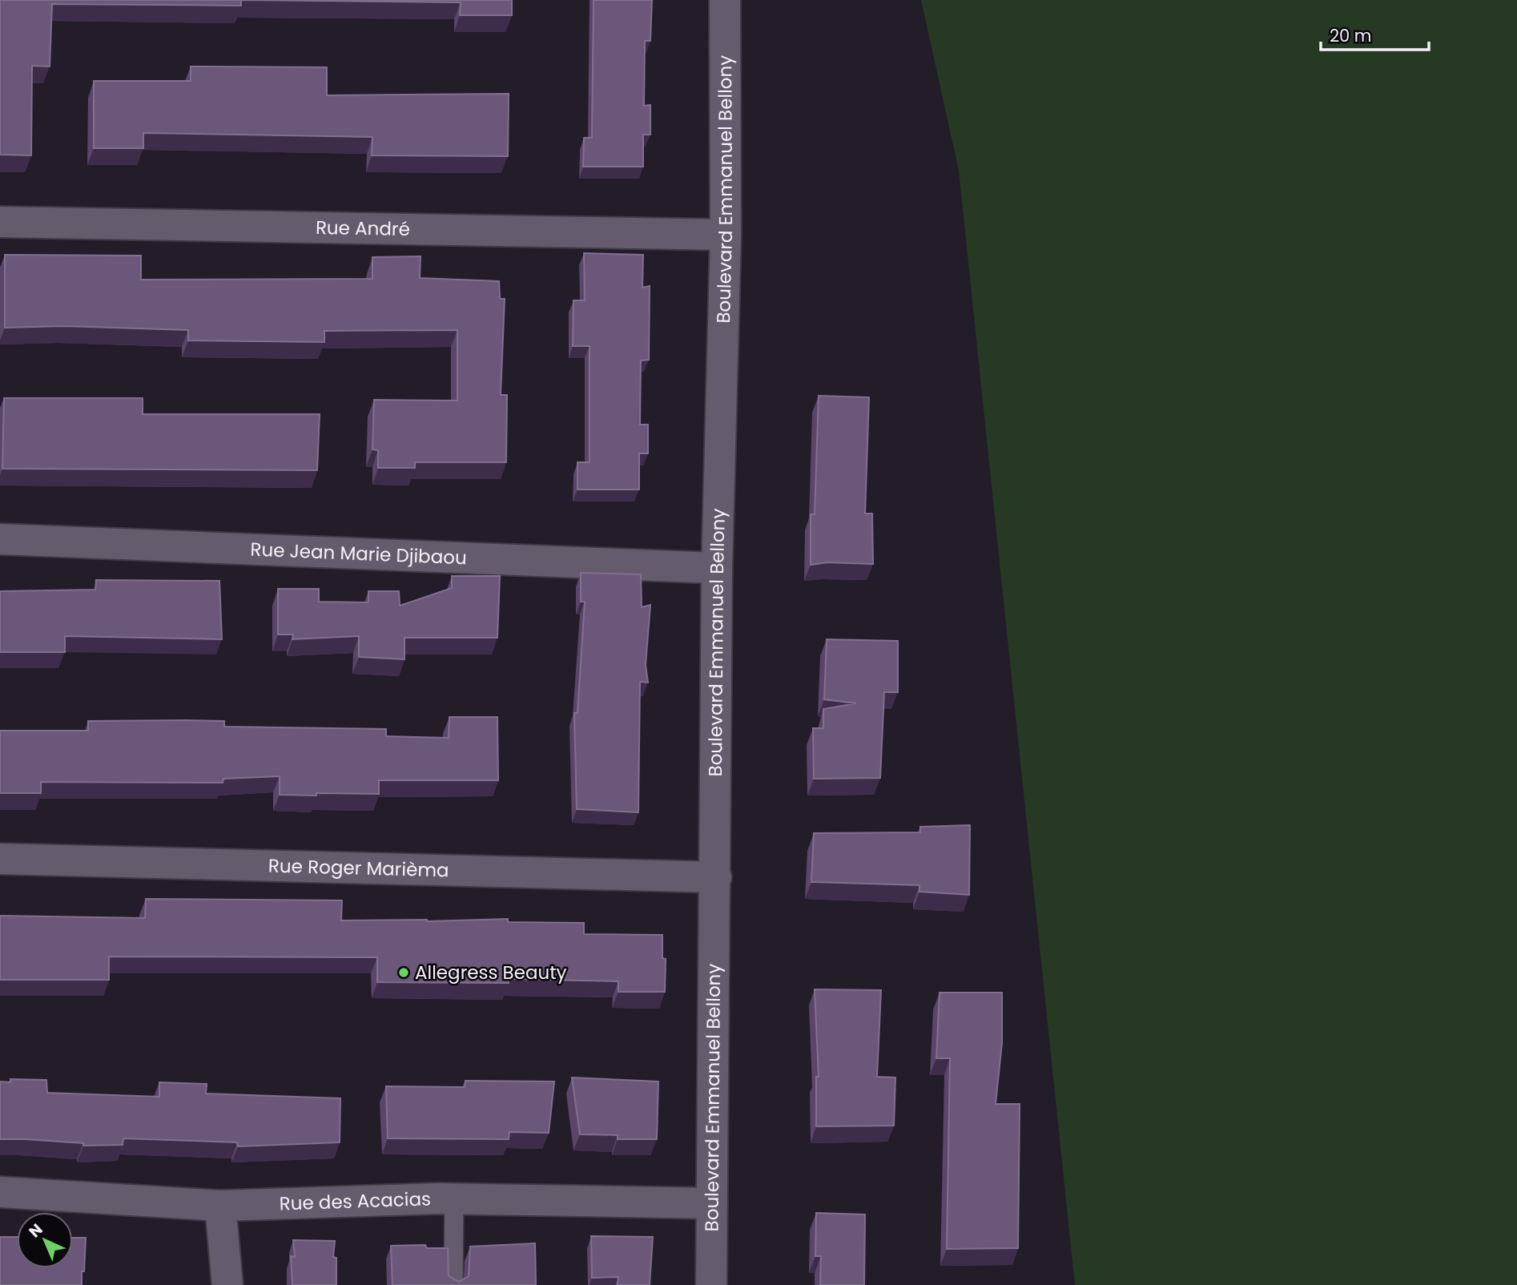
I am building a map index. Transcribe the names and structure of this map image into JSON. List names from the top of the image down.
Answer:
{
  "streets": {
    "street": [
      "Boulevard Emmanuel Bellony",
      "Rue André",
      "Rue Jean Marie Djibaou",
      "Rue Roger Marièma",
      "Rue des Acacias"
    ]
  },
  "crossings": [
    ["Boulevard Emmanuel Bellony", "Rue André"],
    ["Boulevard Emmanuel Bellony", "Rue Jean Marie Djibaou"],
    ["Boulevard Emmanuel Bellony", "Rue Roger Marièma"],
    ["Boulevard Emmanuel Bellony", "Rue des Acacias"]
  ],
  "places": ["Allegress Beauty"],
  "scale_bar": "20 m",
  "north": "top left"
}
